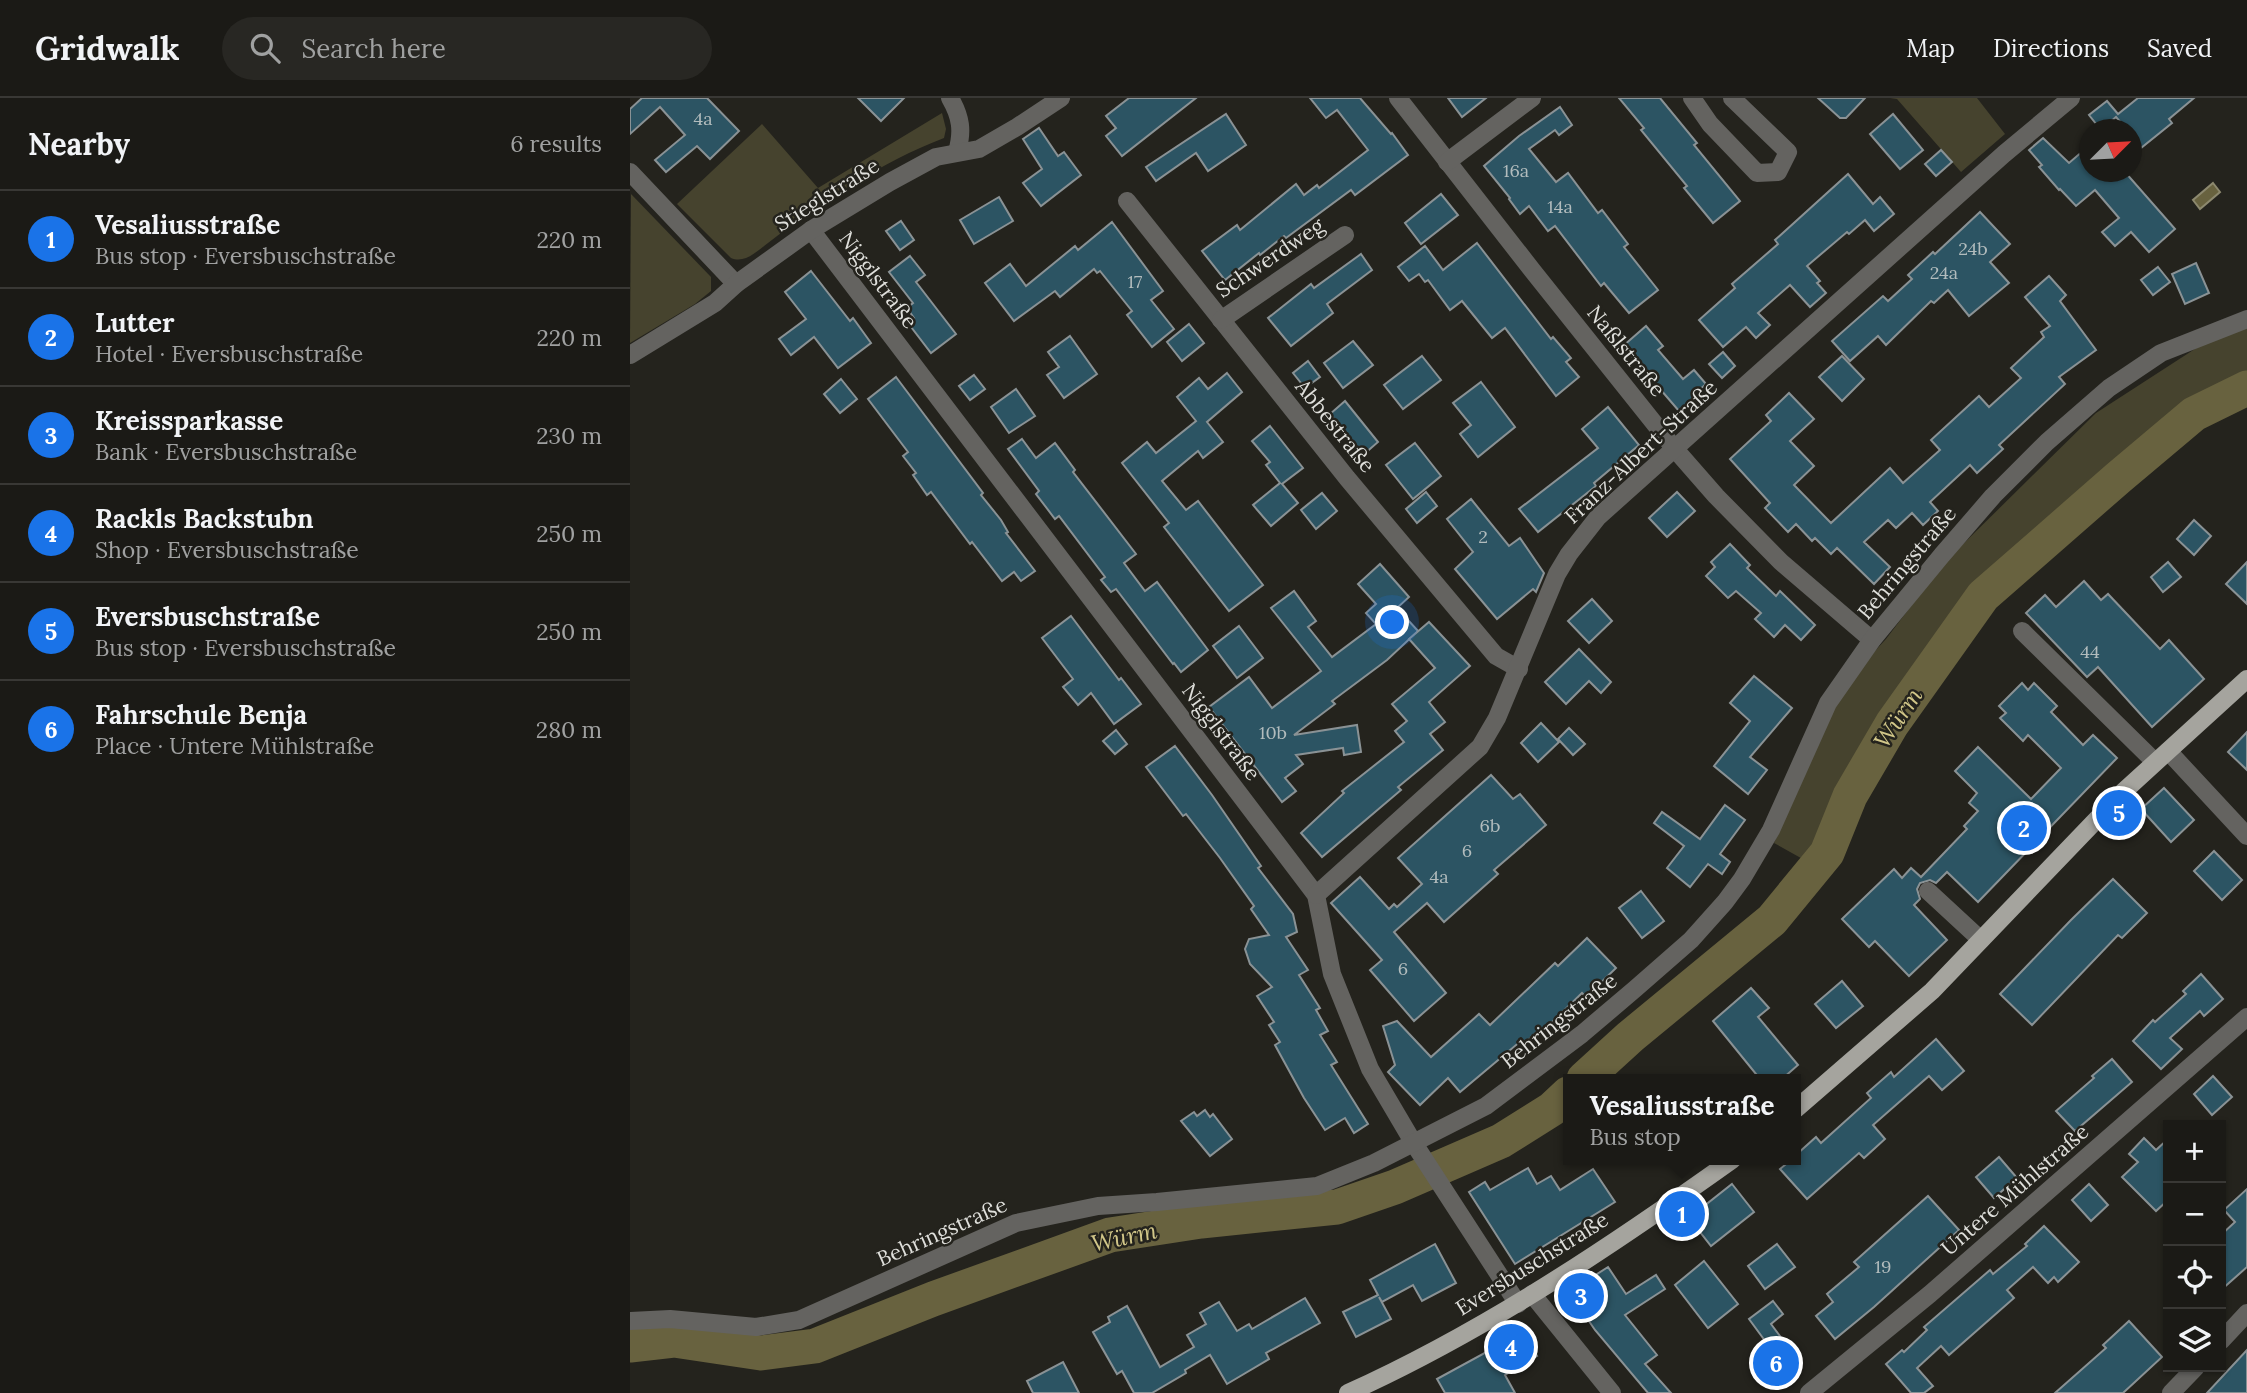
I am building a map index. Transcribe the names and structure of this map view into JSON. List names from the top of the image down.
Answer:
{
  "streets": {
    "main road": ["Eversbuschstraße"],
    "street": [
      "Stieglstraße",
      "Schwerdweg",
      "Nigglstraße",
      "Naßlstraße",
      "Abbestraße",
      "Franz-Albert-Straße",
      "Behringstraße",
      "Untere Mühlstraße"
    ]
  },
  "crossings": [
    ["Stieglstraße", "Nigglstraße"],
    ["Schwerdweg", "Abbestraße"],
    ["Nigglstraße", "Franz-Albert-Straße"],
    ["Nigglstraße", "Behringstraße"],
    ["Nigglstraße", "Eversbuschstraße"],
    ["Naßlstraße", "Franz-Albert-Straße"],
    ["Naßlstraße", "Behringstraße"],
    ["Abbestraße", "Franz-Albert-Straße"]
  ],
  "water": ["Würm"],
  "house_numbers": [
    "4a",
    "16a",
    "14a",
    "24b",
    "24a",
    "17",
    "2",
    "44",
    "10b",
    "6b",
    "6",
    "4a",
    "6",
    "19"
  ],
  "north": "top right",
  "page": {
    "header": "Gridwalk",
    "search": "Search here",
    "nav": ["Map", "Directions", "Saved"],
    "heading": ["Nearby", "6 results"],
    "list": [
      {
        "mark": "1",
        "name": "Vesaliusstraße",
        "note": "Bus stop · Eversbuschstraße",
        "value": "220 m"
      },
      {
        "mark": "2",
        "name": "Lutter",
        "note": "Hotel · Eversbuschstraße",
        "value": "220 m"
      },
      {
        "mark": "3",
        "name": "Kreissparkasse",
        "note": "Bank · Eversbuschstraße",
        "value": "230 m"
      },
      {
        "mark": "4",
        "name": "Rackls Backstubn",
        "note": "Shop · Eversbuschstraße",
        "value": "250 m"
      },
      {
        "mark": "5",
        "name": "Eversbuschstraße",
        "note": "Bus stop · Eversbuschstraße",
        "value": "250 m"
      },
      {
        "mark": "6",
        "name": "Fahrschule Benja",
        "note": "Place · Untere Mühlstraße",
        "value": "280 m"
      }
    ],
    "pins": [
      "5",
      "2",
      "1",
      "3",
      "4",
      "6"
    ],
    "popup": ["Vesaliusstraße", "Bus stop"],
    "map_buttons": ["+", "−"]
  }
}
